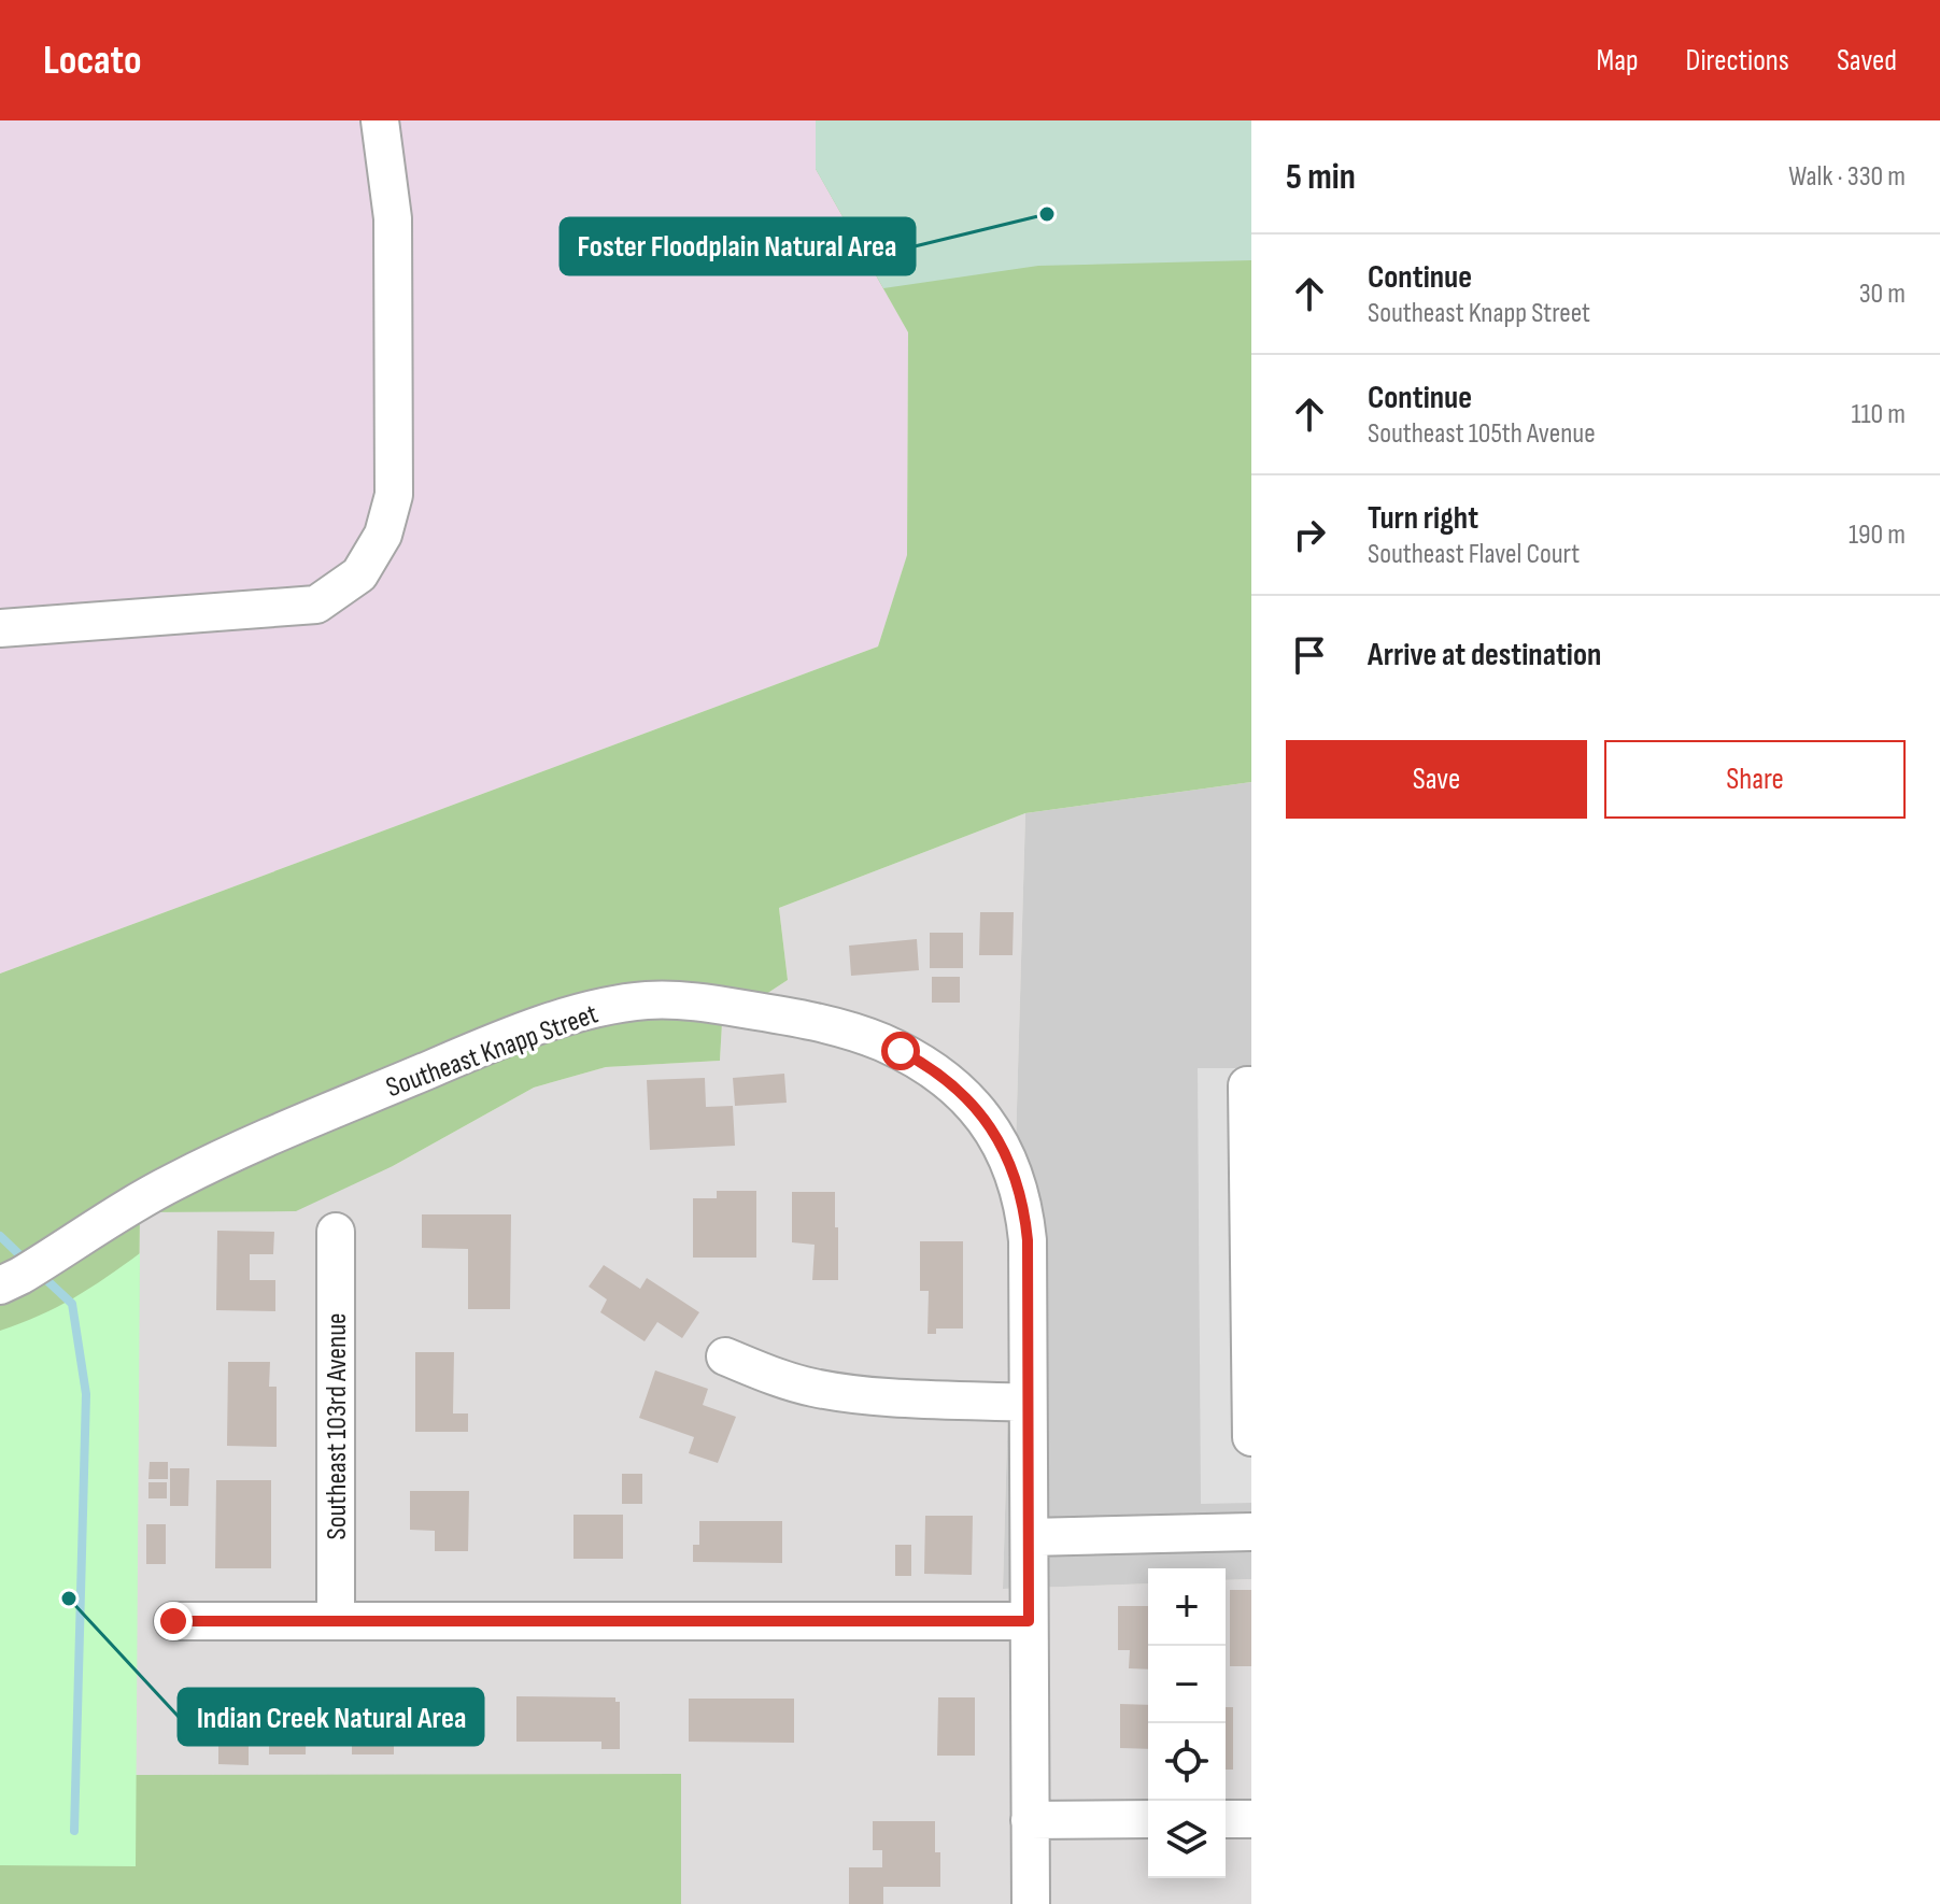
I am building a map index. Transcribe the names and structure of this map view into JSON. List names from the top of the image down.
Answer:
{
  "streets": {
    "street": ["Southeast Knapp Street", "Southeast 103rd Avenue"]
  },
  "places": ["Foster Floodplain Natural Area", "Indian Creek Natural Area"],
  "page": {
    "header": "Locato",
    "nav": ["Map", "Directions", "Saved"],
    "heading": ["5 min", "Walk · 330 m"],
    "list": [
      ["Continue", "Southeast Knapp Street", "30 m"],
      ["Continue", "Southeast 105th Avenue", "110 m"],
      ["Turn right", "Southeast Flavel Court", "190 m"],
      "Arrive at destination"
    ],
    "buttons": ["Save", "Share"],
    "map_buttons": ["+", "−"]
  }
}
